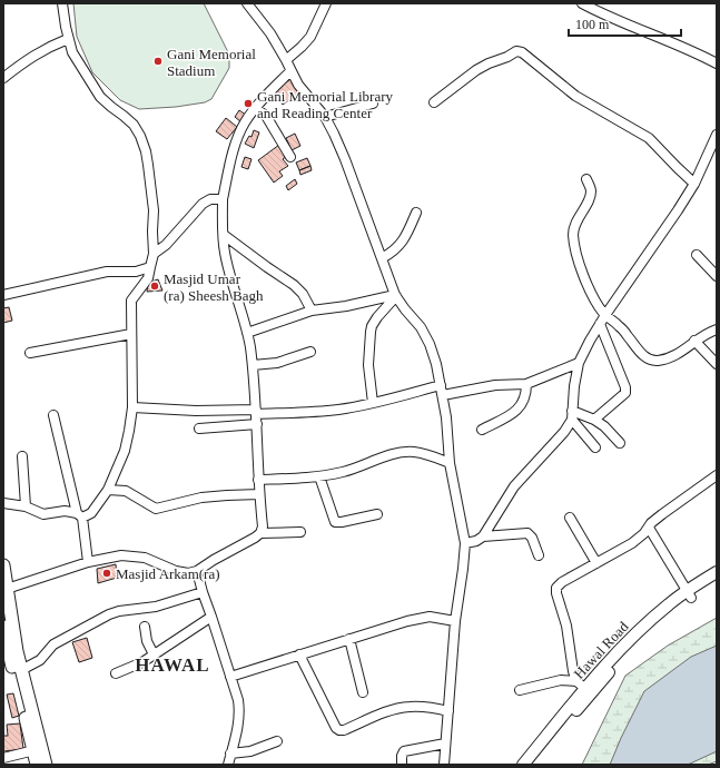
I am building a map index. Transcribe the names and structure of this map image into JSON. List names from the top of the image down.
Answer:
{
  "streets": {
    "main road": ["Hawal Road"]
  },
  "districts": ["HAWAL"],
  "places": [
    "Gani Memorial Stadium",
    "Gani Memorial Library and Reading Center",
    "Masjid Umar (ra) Sheesh Bagh",
    "Masjid Arkam(ra)"
  ],
  "scale_bar": "100 m"
}
